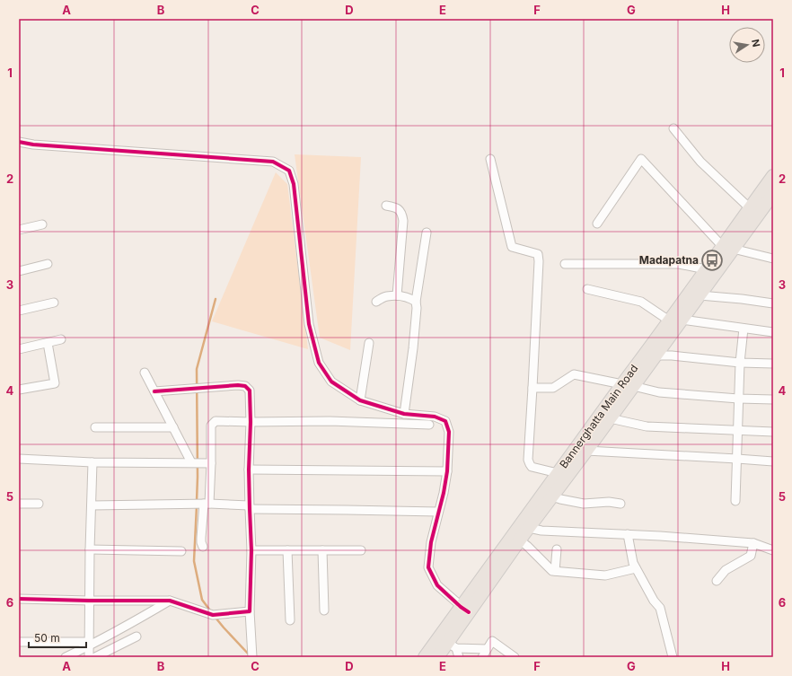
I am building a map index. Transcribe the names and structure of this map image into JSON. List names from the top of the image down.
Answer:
{
  "streets": {
    "main road": ["Bannerghatta Main Road"]
  },
  "places": {
    "bus stop": ["Madapatna"]
  },
  "scale_bar": "50 m",
  "north": "right",
  "grid": {
    "columns": [
      "A",
      "B",
      "C",
      "D",
      "E",
      "F",
      "G",
      "H"
    ],
    "rows": [
      "1",
      "2",
      "3",
      "4",
      "5",
      "6"
    ]
  }
}
